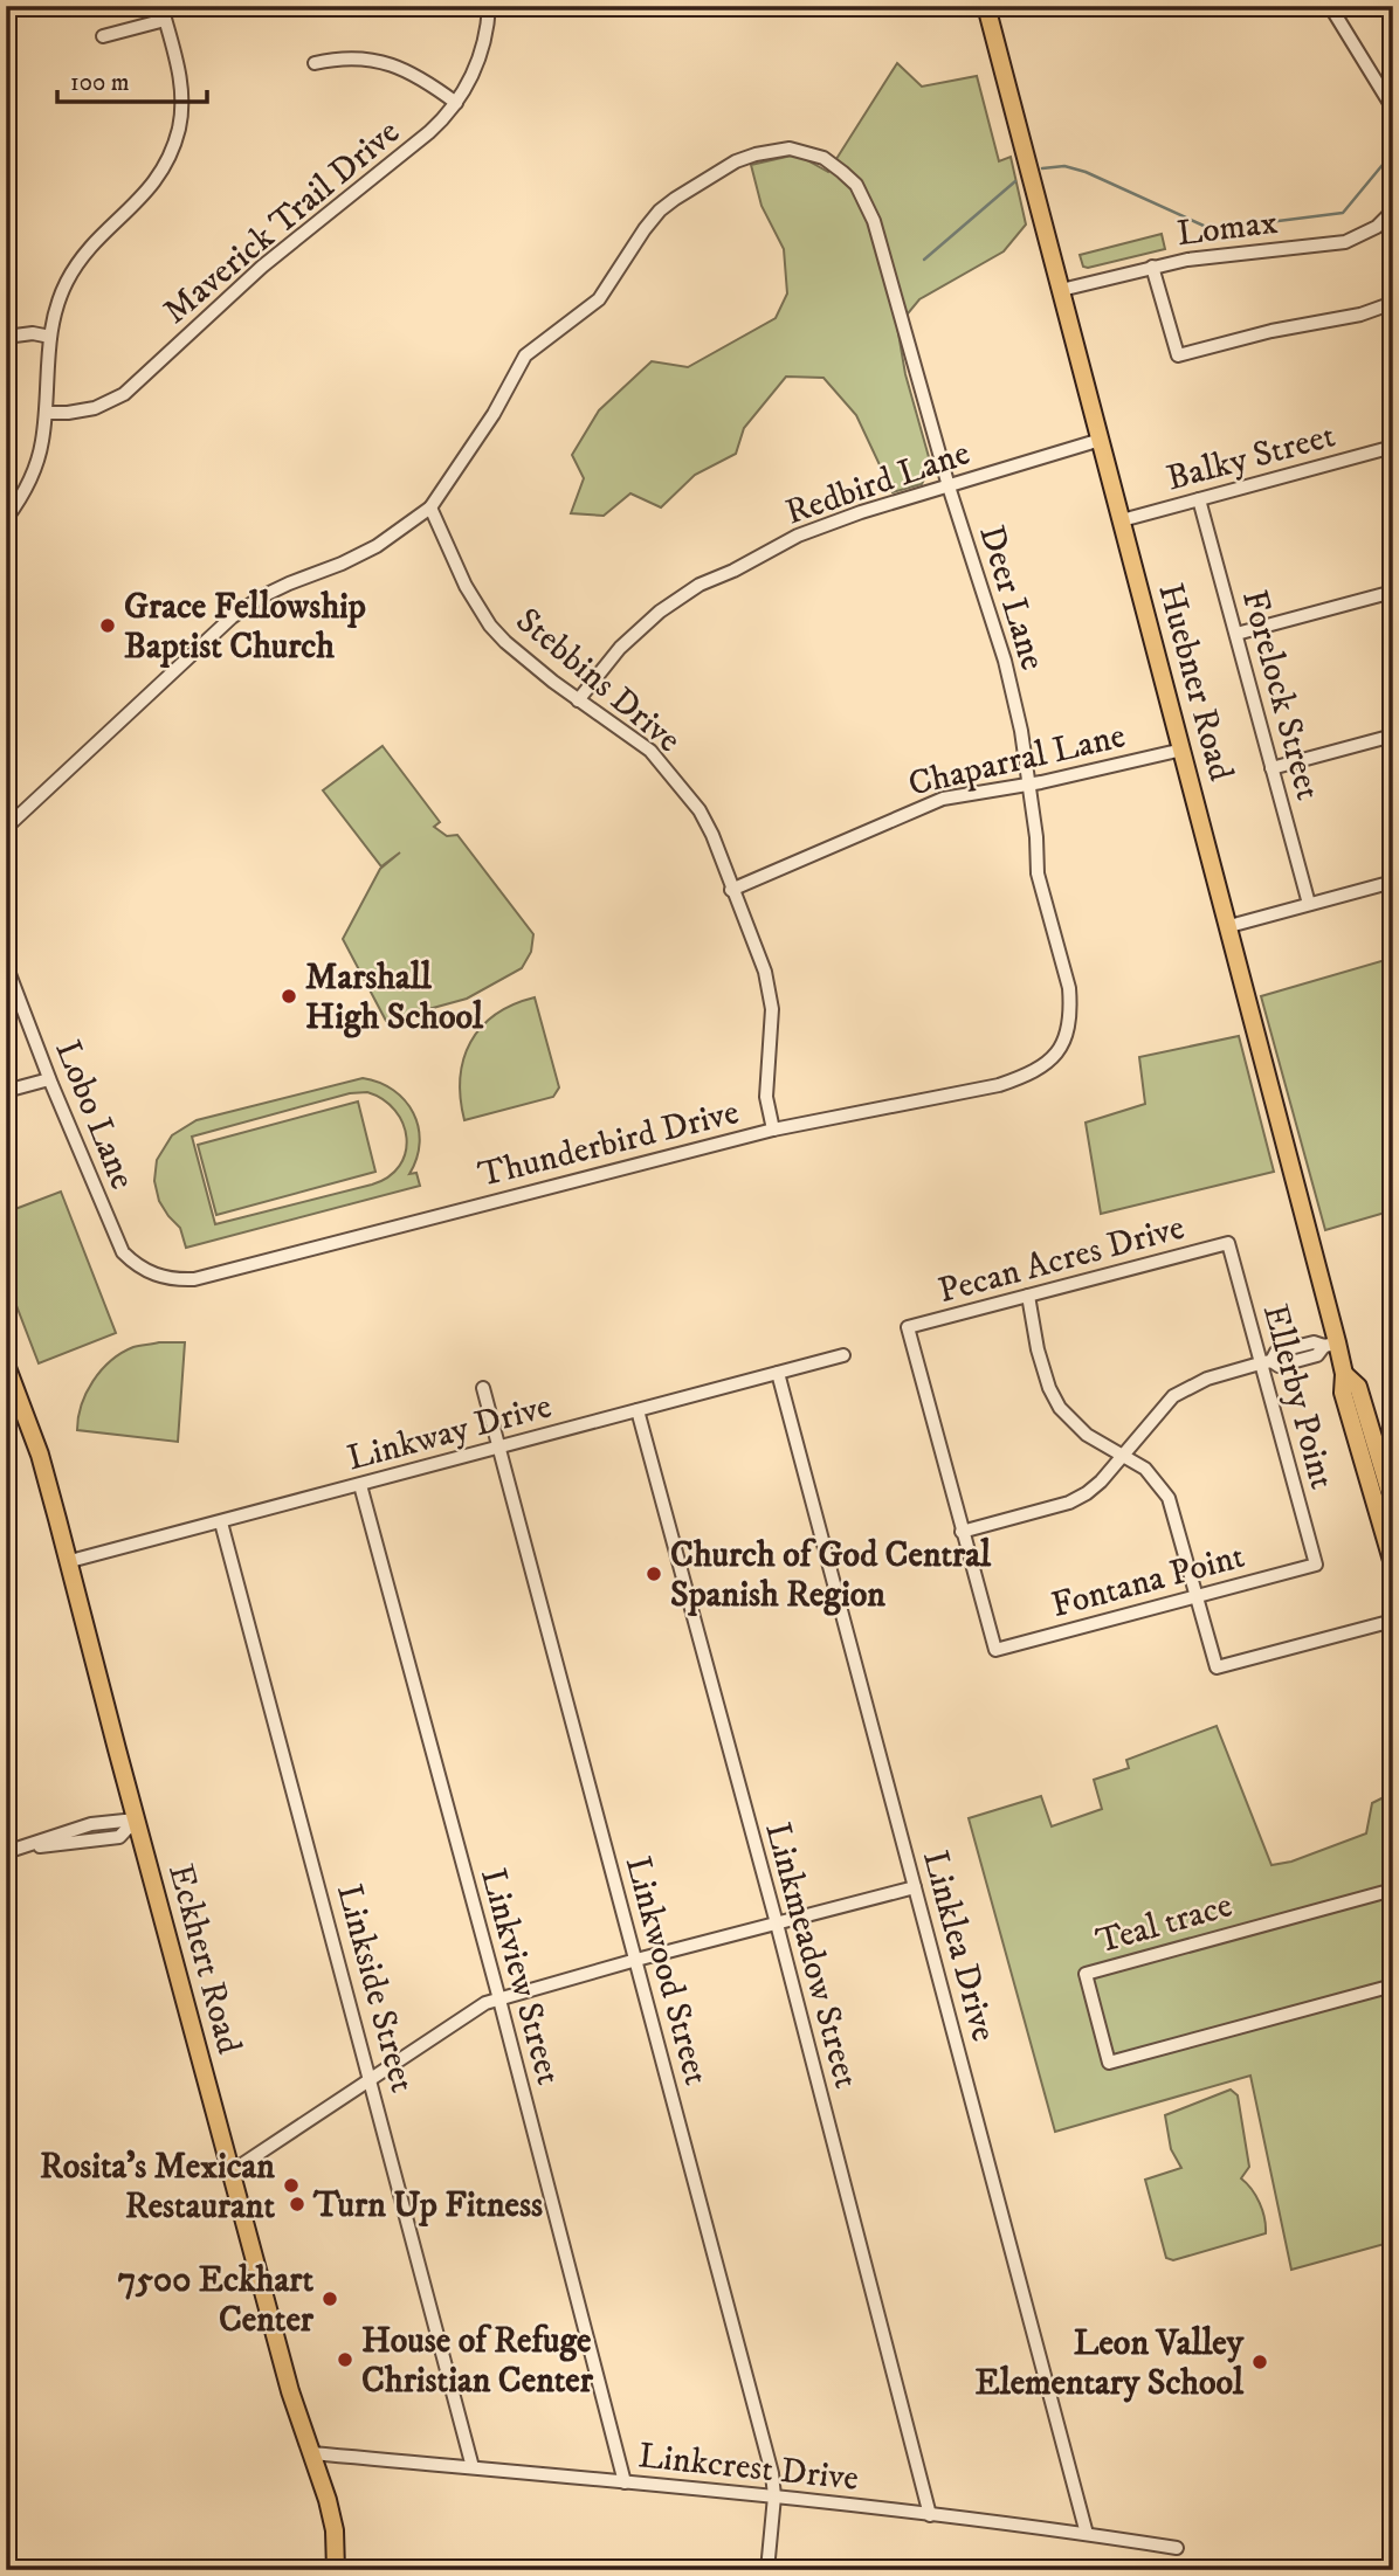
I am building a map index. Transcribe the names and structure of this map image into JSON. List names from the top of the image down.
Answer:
{
  "streets": {
    "main road": ["Huebner Road", "Eckhert Road"],
    "street": [
      "Maverick Trail Drive",
      "Lomax",
      "Balky Street",
      "Redbird Lane",
      "Deer Lane",
      "Stebbins Drive",
      "Forelock Street",
      "Chaparral Lane",
      "Lobo Lane",
      "Thunderbird Drive",
      "Pecan Acres Drive",
      "Ellerby Point",
      "Linkway Drive",
      "Fontana Point",
      "Teal trace",
      "Linklea Drive",
      "Linkmeadow Street",
      "Linkwood Street",
      "Linkview Street",
      "Linkside Street",
      "Linkcrest Drive"
    ]
  },
  "crossings": [
    ["Lomax", "Huebner Road"],
    ["Balky Street", "Huebner Road"],
    ["Balky Street", "Forelock Street"],
    ["Redbird Lane", "Deer Lane"],
    ["Redbird Lane", "Stebbins Drive"],
    ["Redbird Lane", "Huebner Road"],
    ["Deer Lane", "Stebbins Drive"],
    ["Deer Lane", "Chaparral Lane"],
    ["Deer Lane", "Thunderbird Drive"],
    ["Stebbins Drive", "Chaparral Lane"],
    ["Stebbins Drive", "Thunderbird Drive"],
    ["Huebner Road", "Chaparral Lane"],
    ["Lobo Lane", "Thunderbird Drive"],
    ["Pecan Acres Drive", "Ellerby Point"],
    ["Pecan Acres Drive", "Fontana Point"],
    ["Ellerby Point", "Fontana Point"],
    ["Linkway Drive", "Linklea Drive"],
    ["Linkway Drive", "Linkmeadow Street"],
    ["Linkway Drive", "Eckhert Road"],
    ["Linkway Drive", "Linkwood Street"],
    ["Linkway Drive", "Linkview Street"],
    ["Linkway Drive", "Linkside Street"],
    ["Linklea Drive", "Linkcrest Drive"],
    ["Linkmeadow Street", "Linkcrest Drive"],
    ["Eckhert Road", "Linkcrest Drive"],
    ["Linkwood Street", "Linkcrest Drive"],
    ["Linkview Street", "Linkcrest Drive"],
    ["Linkside Street", "Linkcrest Drive"]
  ],
  "places": [
    "Grace Fellowship Baptist Church",
    "Marshall High School",
    "Church of God Central Spanish Region",
    "Rosita's Mexican Restaurant",
    "Turn Up Fitness",
    "7500 Eckhart Center",
    "House of Refuge Christian Center",
    "Leon Valley Elementary School"
  ],
  "scale_bar": "100 m"
}
